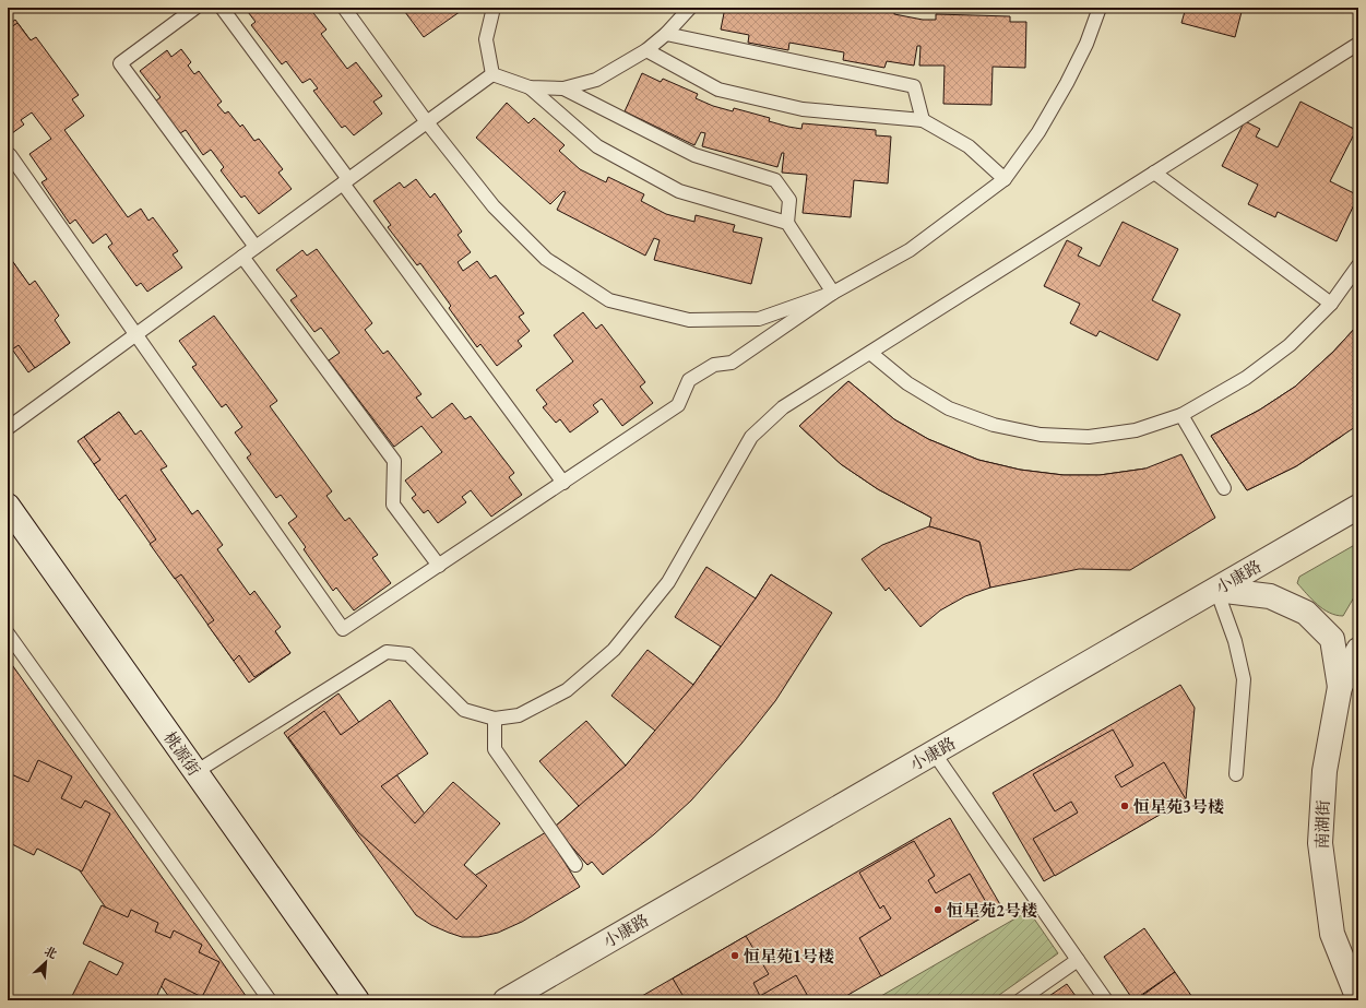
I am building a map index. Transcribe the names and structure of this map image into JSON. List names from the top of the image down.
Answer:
{
  "streets": {
    "street": ["小康路", "桃源街", "南湖街"]
  },
  "places": ["恒星苑3号楼", "恒星苑2号楼", "恒星苑1号楼"],
  "north": "top right"
}
